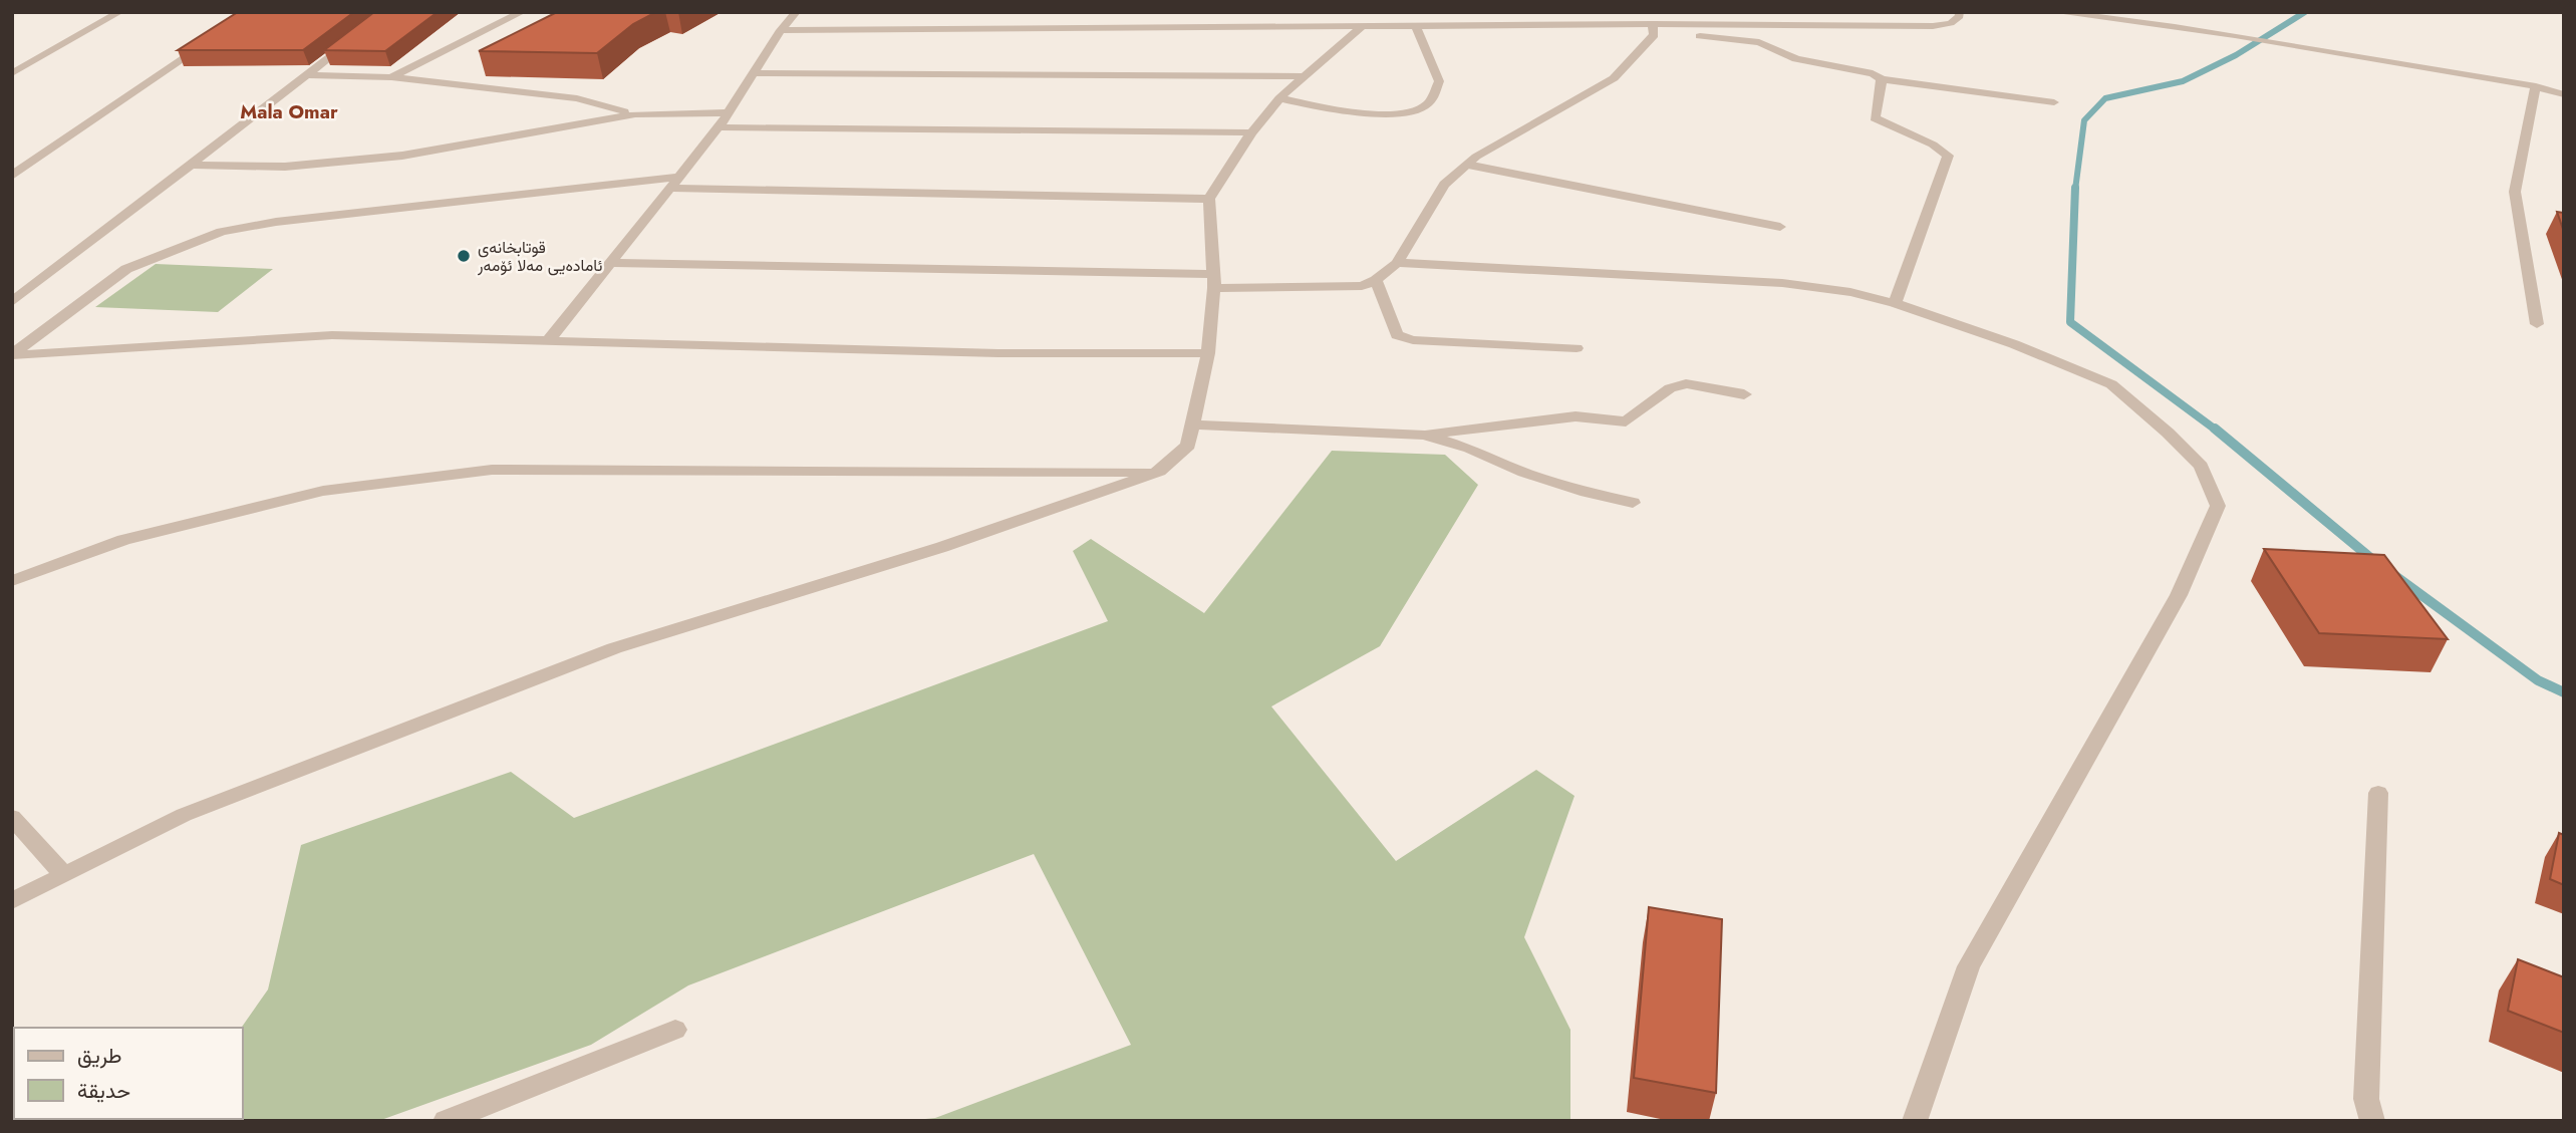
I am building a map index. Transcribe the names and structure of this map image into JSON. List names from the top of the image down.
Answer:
{
  "districts": ["Mala Omar"],
  "places": ["قوتابخانەی ئامادەیی مەلا ئۆمەر"],
  "legend": ["طريق", "حديقة"]
}
